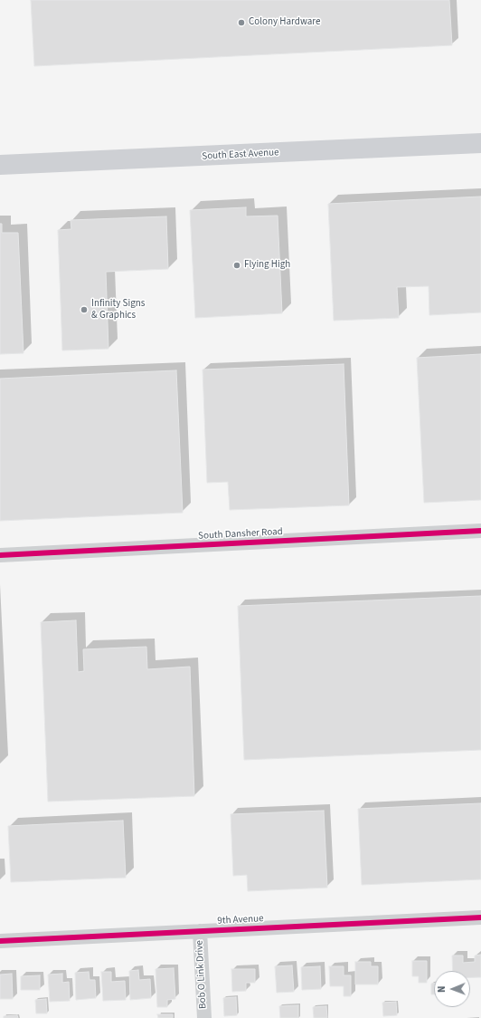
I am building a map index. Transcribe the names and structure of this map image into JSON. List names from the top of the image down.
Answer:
{
  "streets": {
    "main road": ["South East Avenue"],
    "street": ["South Dansher Road", "9th Avenue", "Bob O Link Drive"]
  },
  "crossings": [
    ["9th Avenue", "Bob O Link Drive"]
  ],
  "places": ["Colony Hardware", "Flying High", "Infinity Signs & Graphics"],
  "north": "left"
}
